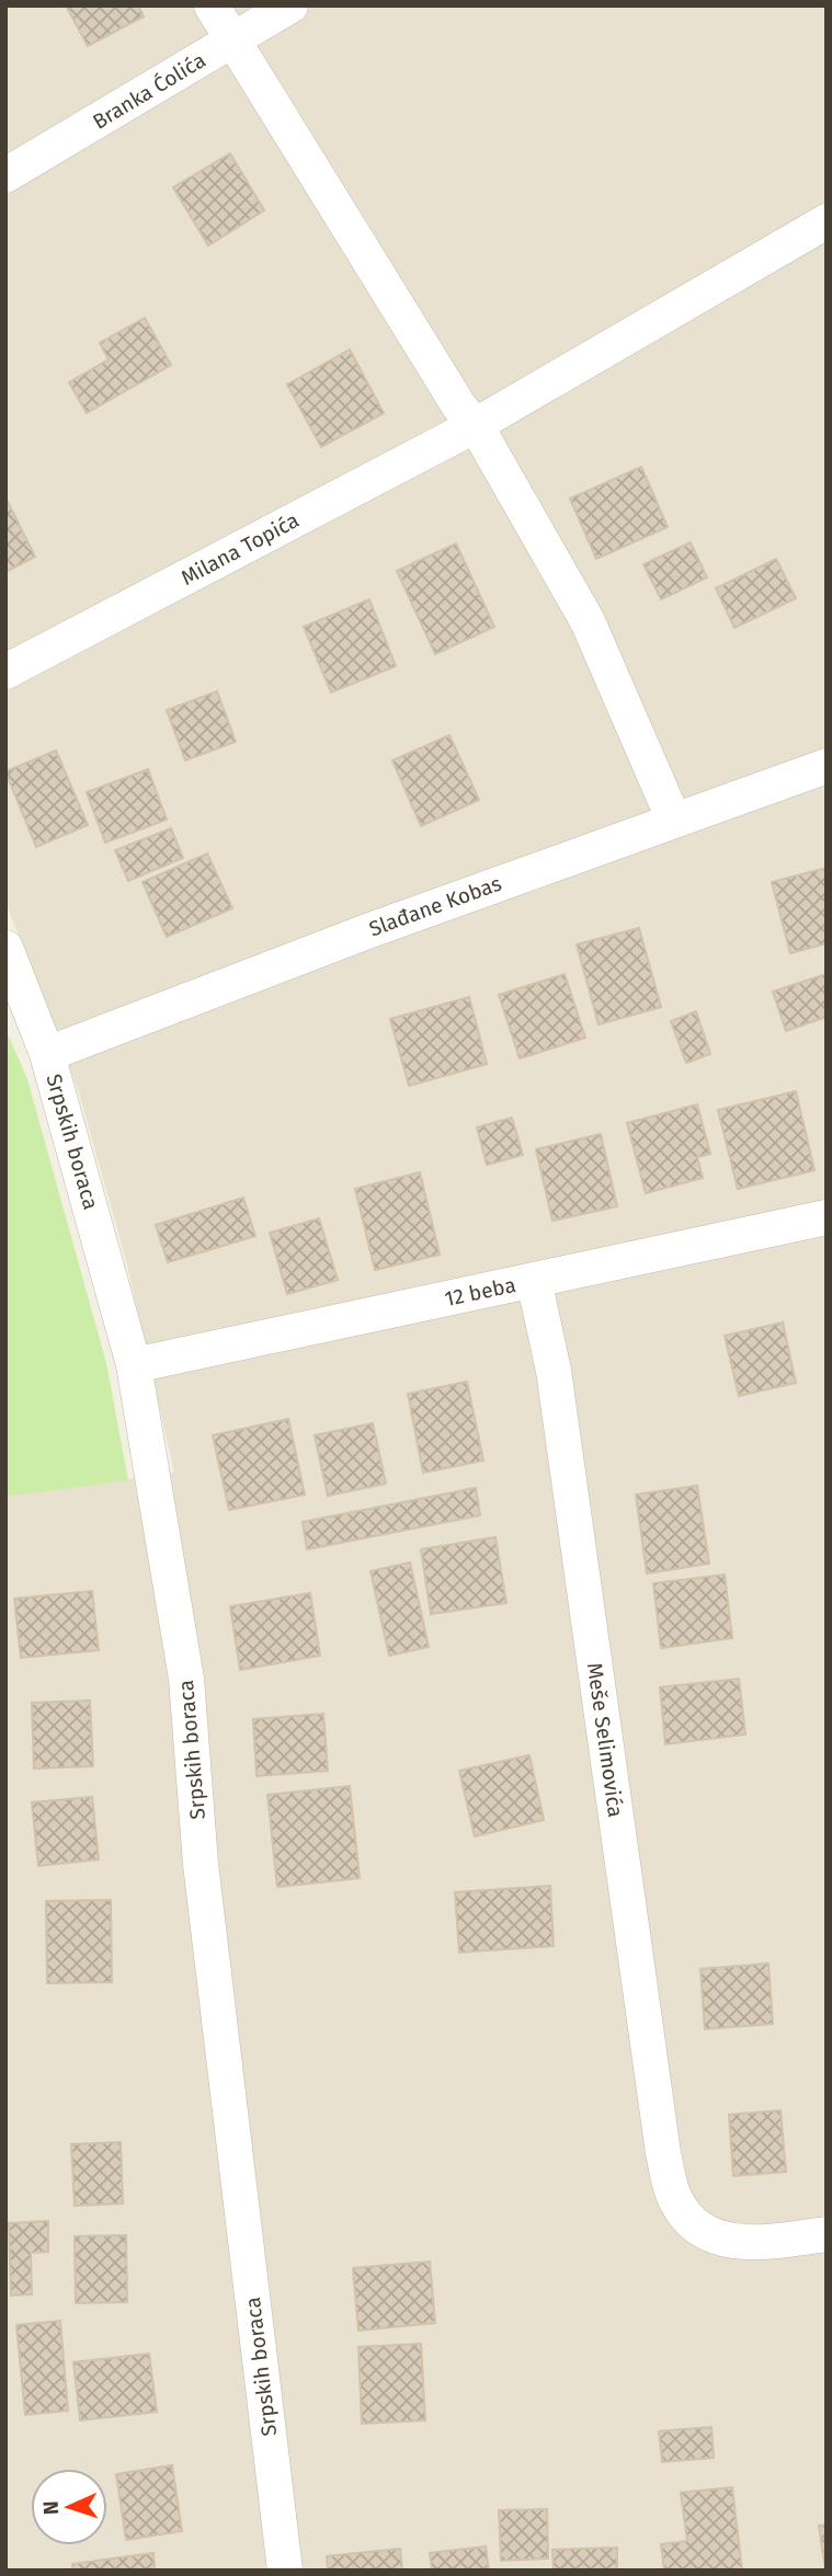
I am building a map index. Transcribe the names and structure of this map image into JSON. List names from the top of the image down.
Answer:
{
  "streets": {
    "street": [
      "Branka Ćolića",
      "Milana Topića",
      "Slađane Kobas",
      "Srpskih boraca",
      "12 beba",
      "Meše Selimovića"
    ]
  },
  "crossings": [
    ["Slađane Kobas", "Srpskih boraca"],
    ["Srpskih boraca", "12 beba"],
    ["12 beba", "Meše Selimovića"]
  ],
  "north": "left"
}
